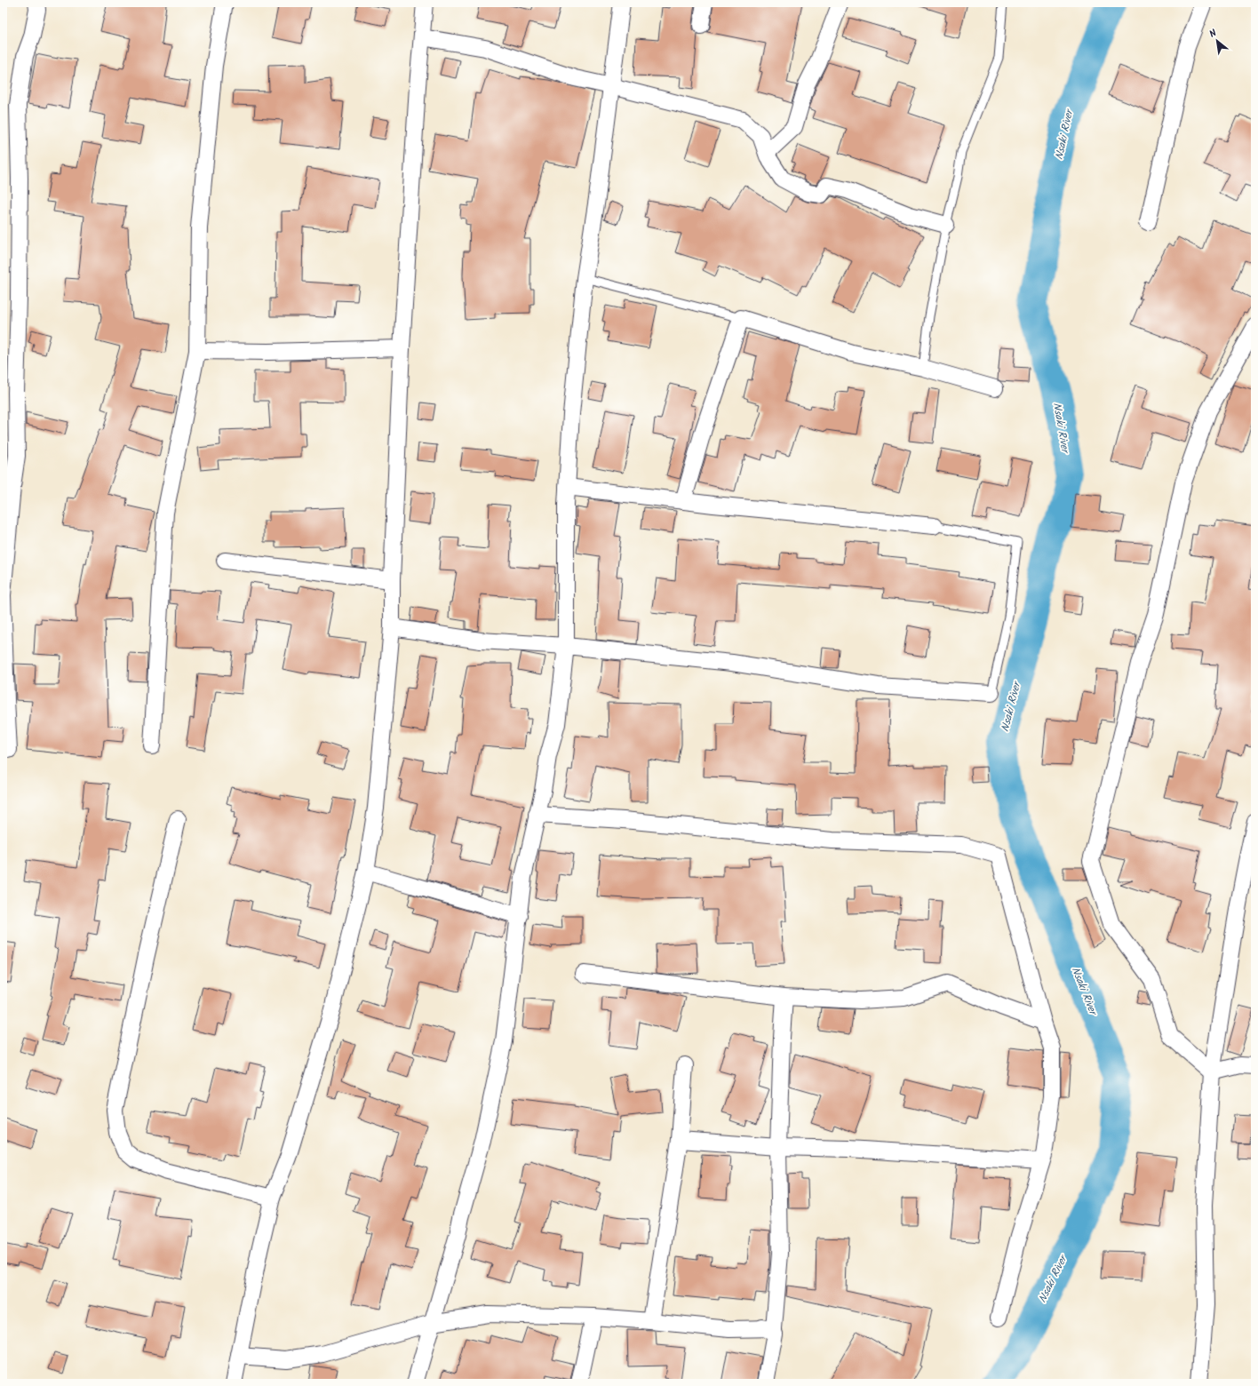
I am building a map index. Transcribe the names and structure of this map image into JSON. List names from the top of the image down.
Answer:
{
  "water": ["Nsaki River"],
  "north": "top left"
}
